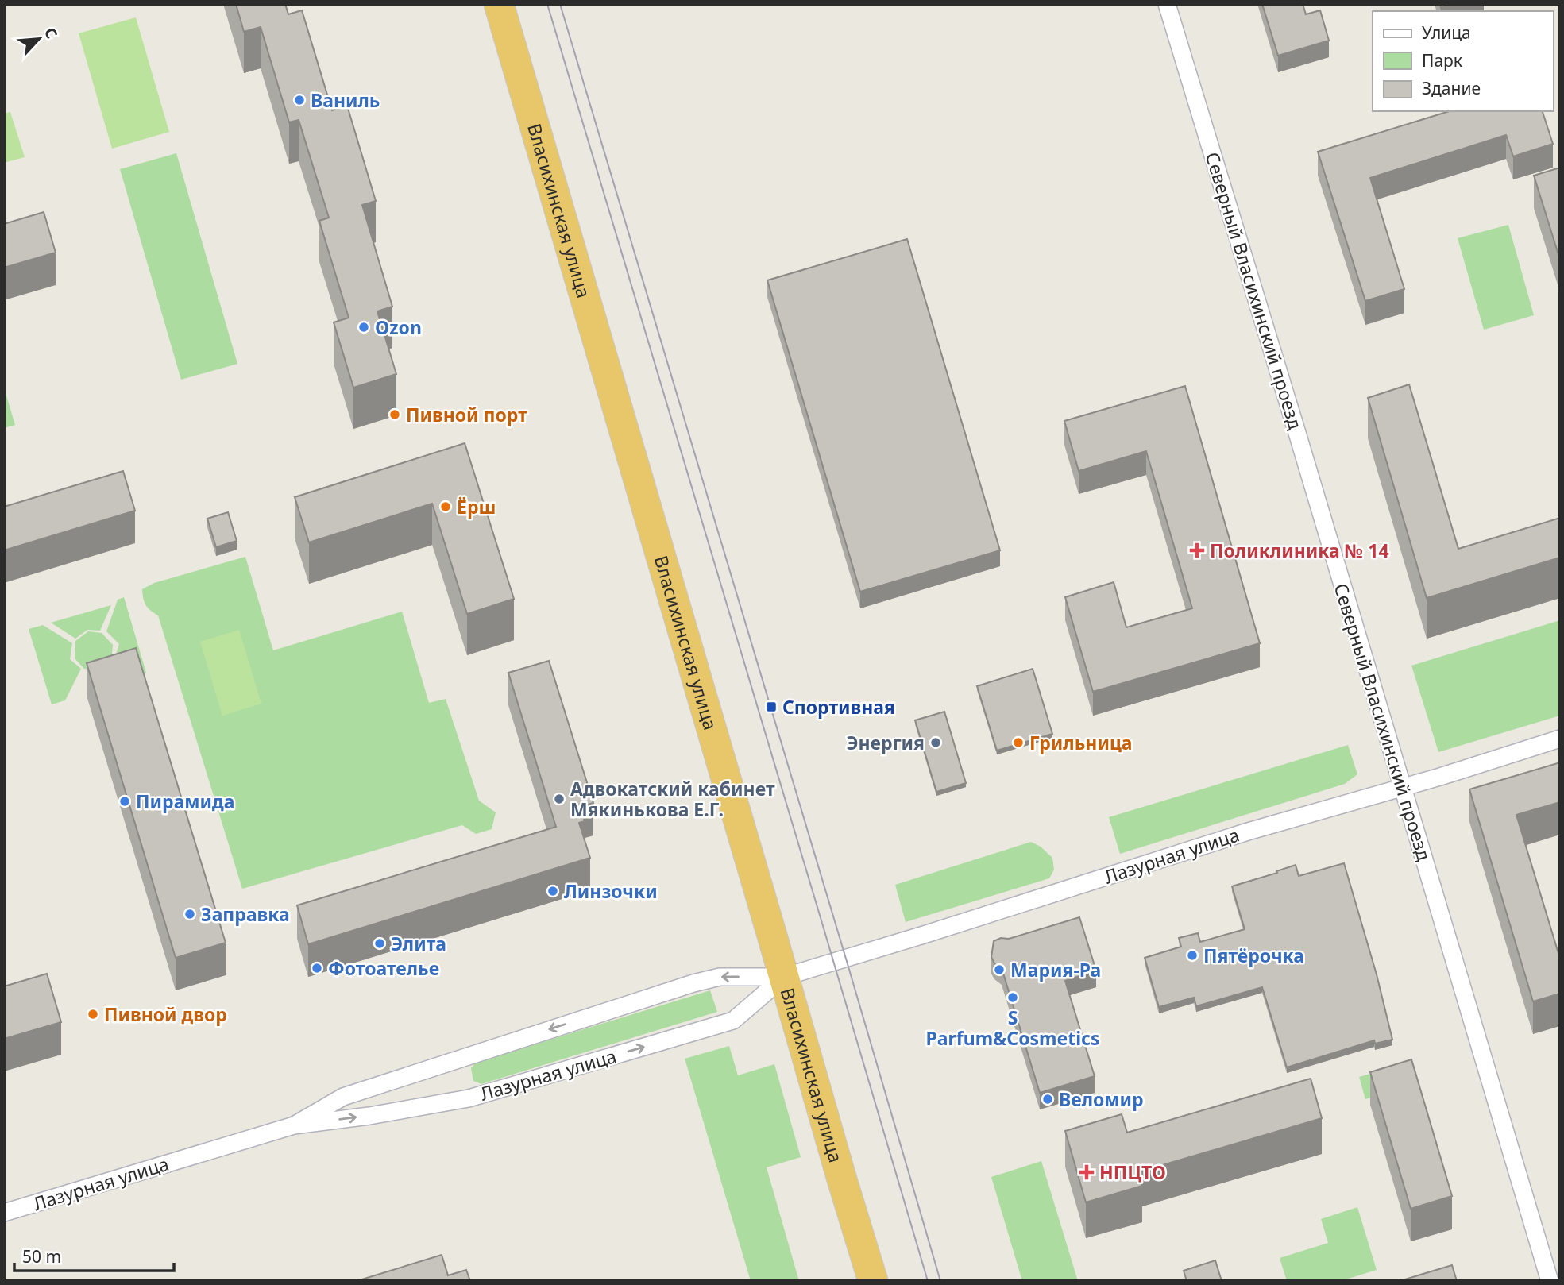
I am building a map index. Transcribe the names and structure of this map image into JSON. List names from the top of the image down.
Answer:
{
  "streets": {
    "highway": ["Власихинская улица"],
    "street": ["Северный Власихинский проезд", "Лазурная улица"]
  },
  "crossings": [
    ["Власихинская улица", "Лазурная улица"],
    ["Северный Власихинский проезд", "Лазурная улица"]
  ],
  "places": {
    "other": [
      "Ваниль",
      "Ozon",
      "Пивной порт",
      "Ёрш",
      "Энергия",
      "Грильница",
      "Адвокатский кабинет Мякинькова Е.Г.",
      "Пирамида",
      "Линзочки",
      "Заправка",
      "Элита",
      "Пятёрочка",
      "Фотоателье",
      "Мария-Ра",
      "S Parfum&Cosmetics",
      "Пивной двор",
      "Веломир"
    ],
    "health": ["Поликлиника № 14", "НПЦТО"],
    "transit": ["Спортивная"]
  },
  "legend": ["Улица", "Парк", "Здание"],
  "scale_bar": "50 m",
  "north": "top right"
}
